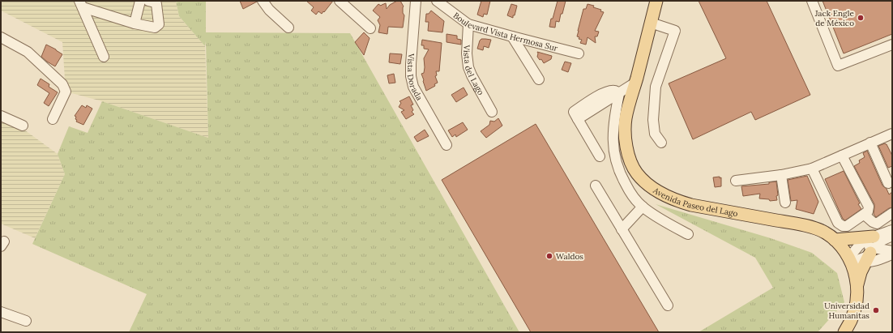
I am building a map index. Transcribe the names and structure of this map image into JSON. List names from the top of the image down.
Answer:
{
  "streets": {
    "main road": ["Avenida Paseo del Lago"],
    "street": ["Boulevard Vista Hermosa Sur", "Vista del Lago", "Vista Dorada"]
  },
  "crossings": [
    ["Boulevard Vista Hermosa Sur", "Vista del Lago"]
  ],
  "places": ["Jack Engle de México", "Waldos", "Universidad Humanitas"]
}
